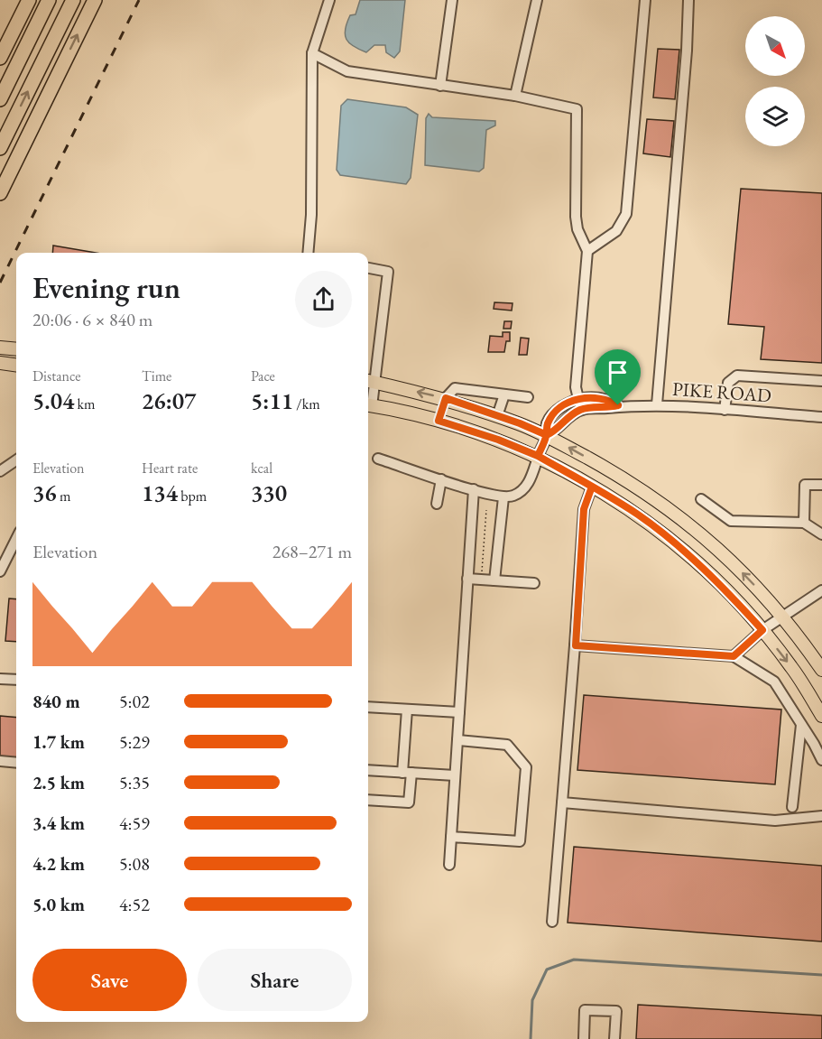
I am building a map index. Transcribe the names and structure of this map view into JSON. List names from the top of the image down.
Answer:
{
  "streets": {
    "street": ["PIKE ROAD"]
  },
  "north": "bottom right",
  "page": {
    "heading": ["Evening run", "20:06 · 6 × 840 m"],
    "stats": [
      ["Distance", "5.04 km"],
      ["Time", "26:07"],
      ["Pace", "5:11 /km"],
      ["Elevation", "36 m"],
      ["Heart rate", "134 bpm"],
      ["kcal", "330"]
    ],
    "chart": ["Elevation", "268–271 m"],
    "list": [
      {
        "name": "840 m",
        "note": "5:02"
      },
      {
        "name": "1.7 km",
        "note": "5:29"
      },
      {
        "name": "2.5 km",
        "note": "5:35"
      },
      {
        "name": "3.4 km",
        "note": "4:59"
      },
      {
        "name": "4.2 km",
        "note": "5:08"
      },
      {
        "name": "5.0 km",
        "note": "4:52"
      }
    ],
    "buttons": ["Save", "Share"]
  }
}
